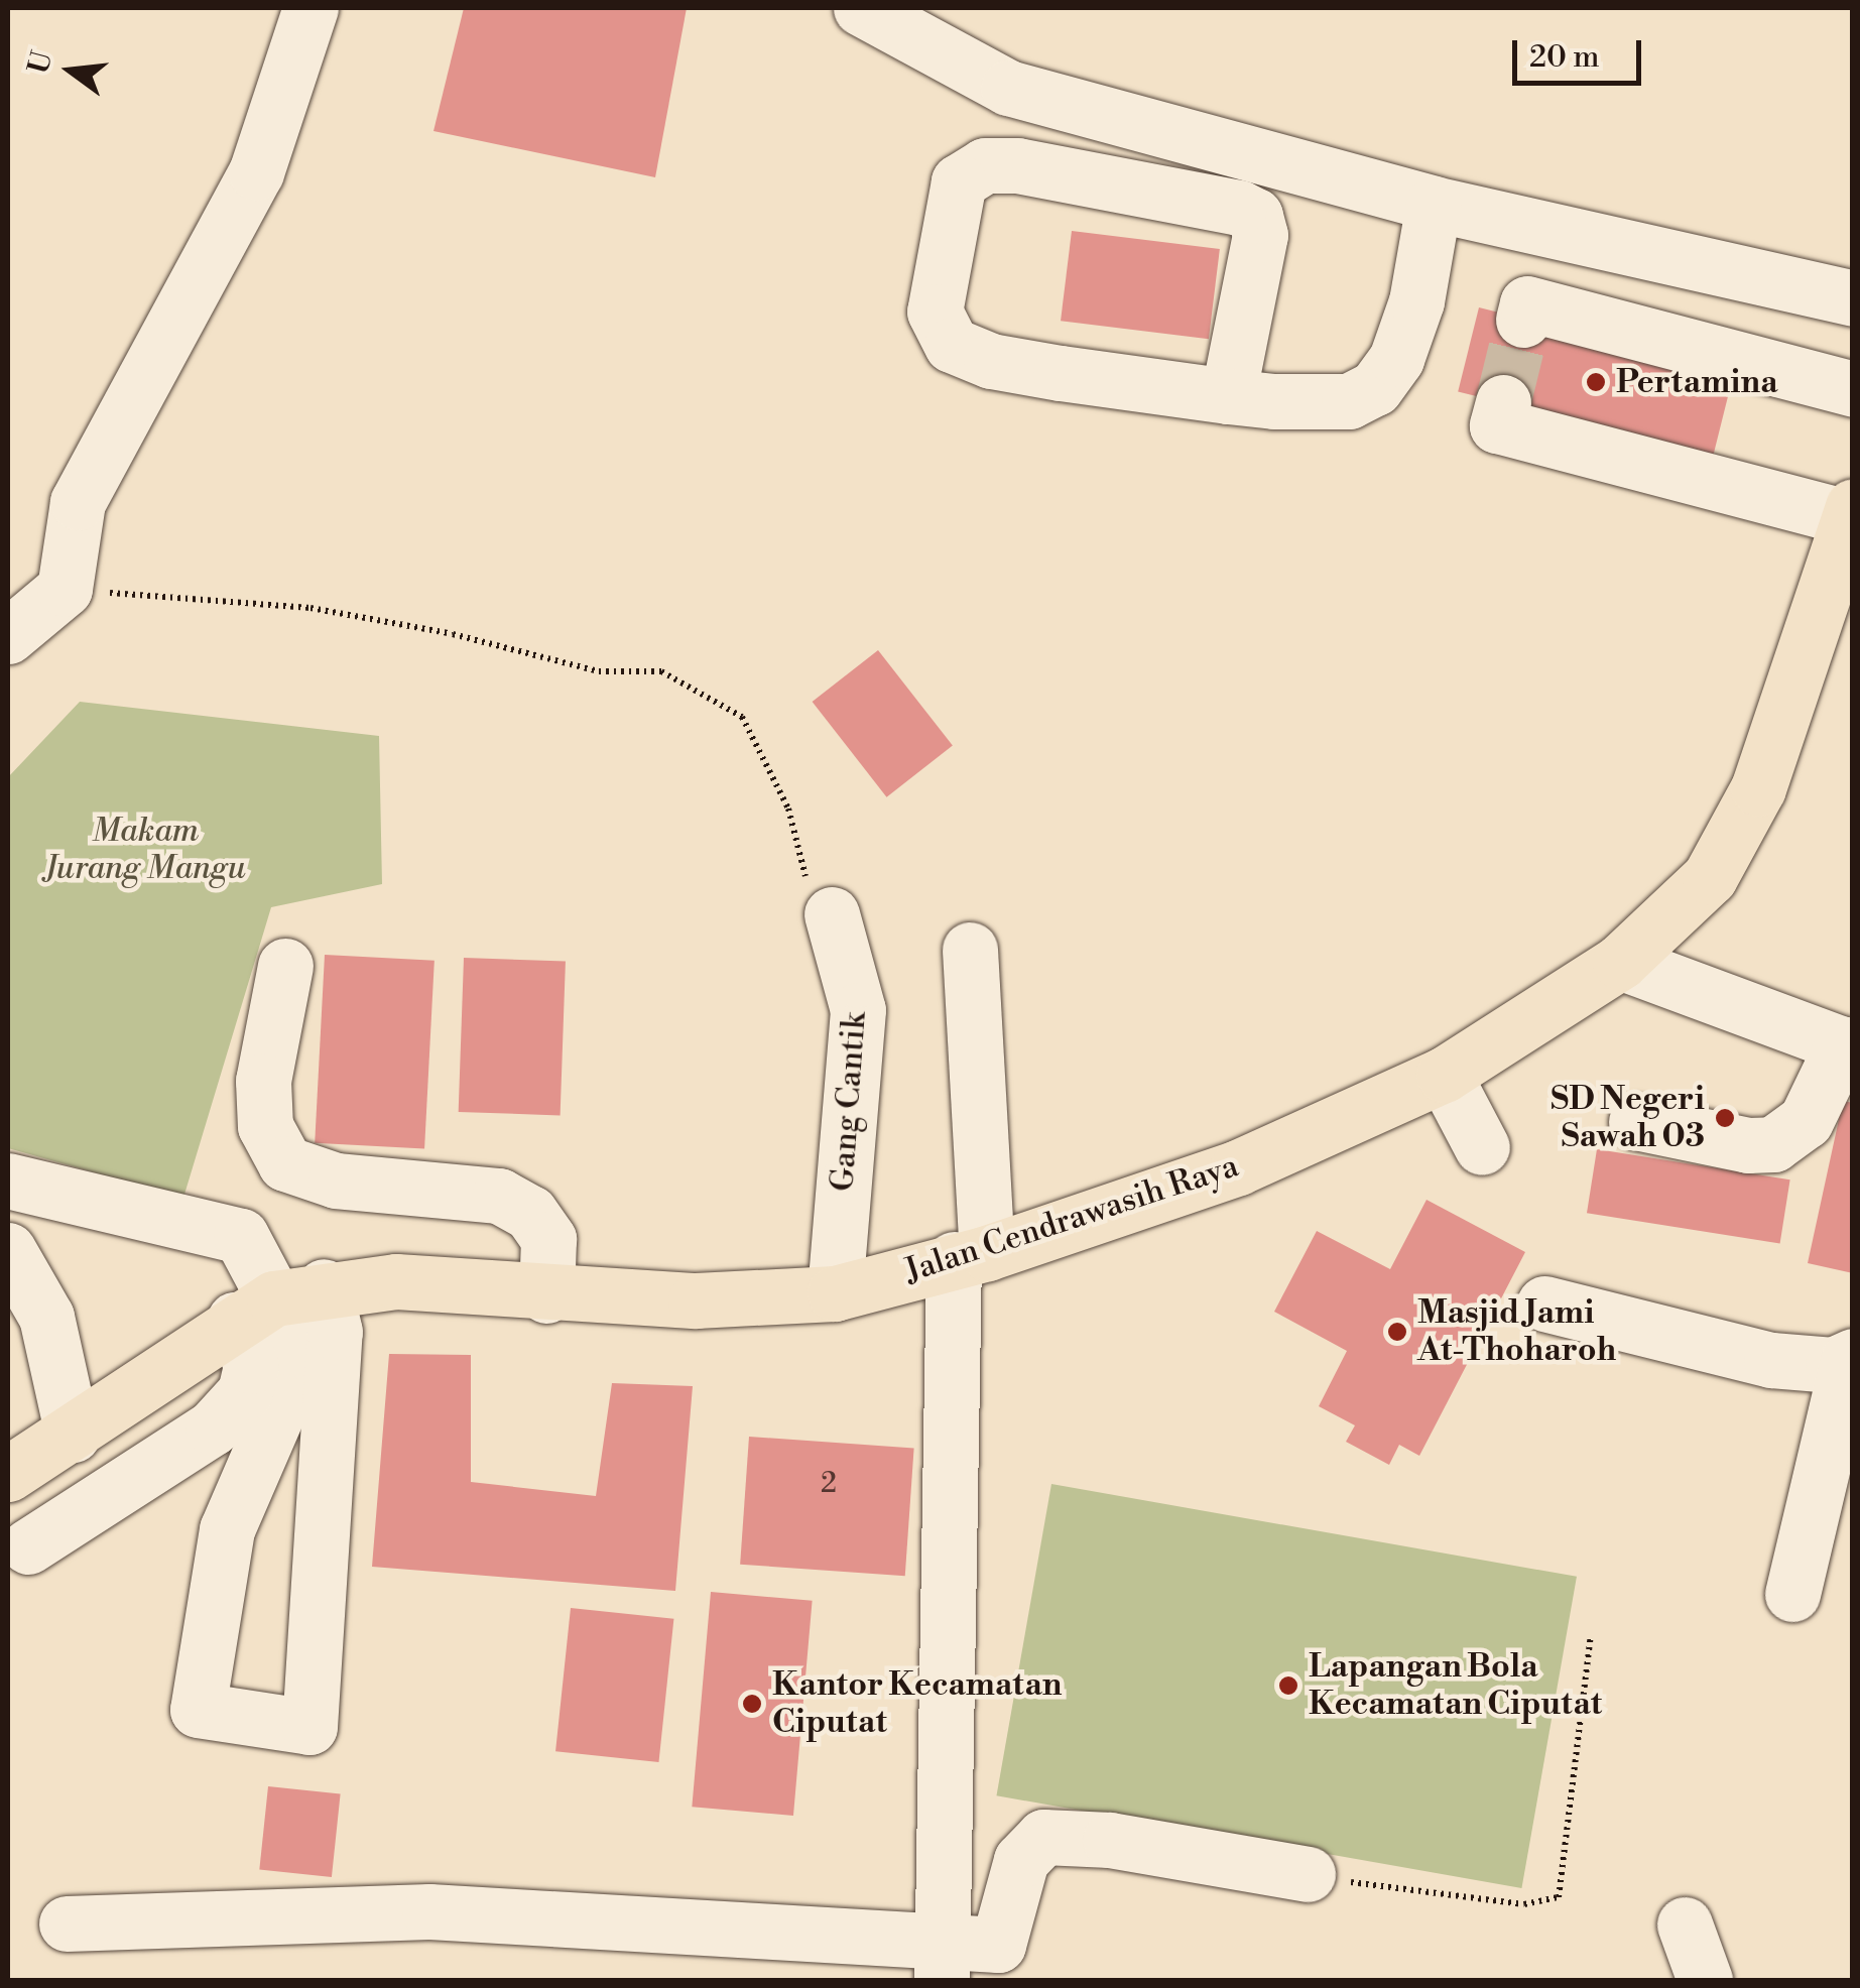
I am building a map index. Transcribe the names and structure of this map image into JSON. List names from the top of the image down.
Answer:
{
  "streets": {
    "main road": ["Jalan Cendrawasih Raya"],
    "street": ["Gang Cantik"]
  },
  "crossings": [
    ["Gang Cantik", "Jalan Cendrawasih Raya"]
  ],
  "parks": ["Makam Jurang Mangu"],
  "places": [
    "Pertamina",
    "SD Negeri Sawah 03",
    "Masjid Jami At-Thoharoh",
    "Lapangan Bola Kecamatan Ciputat",
    "Kantor Kecamatan Ciputat"
  ],
  "house_numbers": ["2"],
  "scale_bar": "20 m",
  "north": "left"
}
